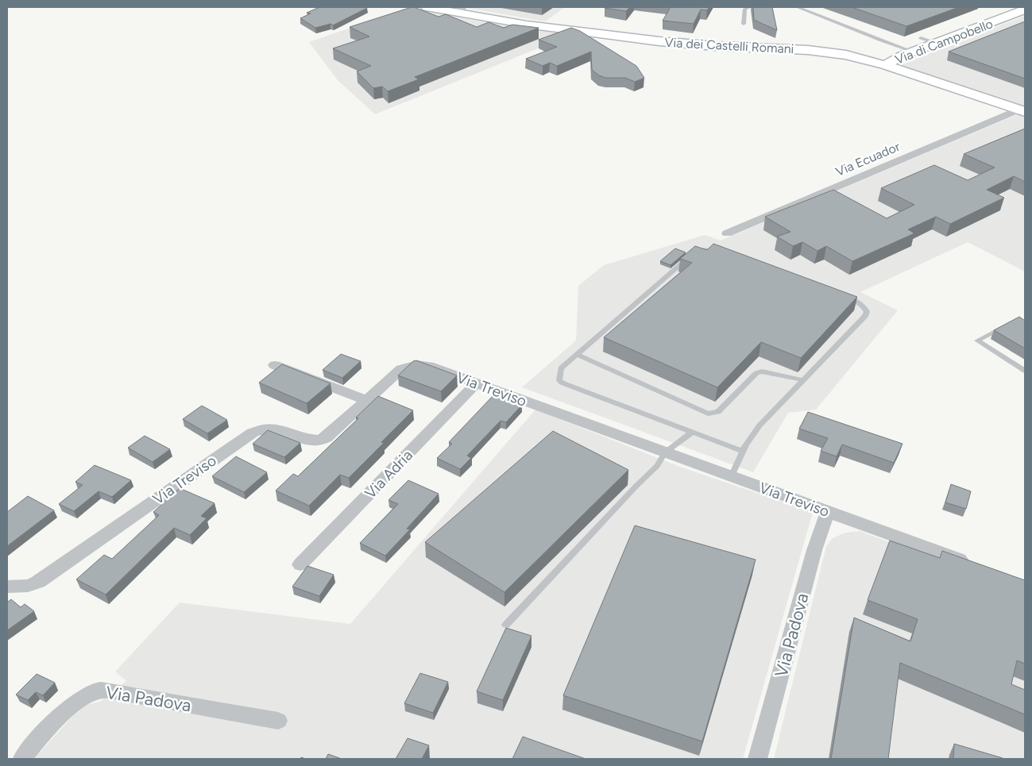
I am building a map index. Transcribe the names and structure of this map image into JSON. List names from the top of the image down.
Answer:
{
  "streets": {
    "main road": ["Via di Campobello", "Via dei Castelli Romani"],
    "street": [
      "Via Ecuador",
      "Via Treviso",
      "Via Adria",
      "Via Padova"
    ]
  },
  "crossings": [
    ["Via di Campobello", "Via dei Castelli Romani"],
    ["Via dei Castelli Romani", "Via Ecuador"],
    ["Via Treviso", "Via Adria"],
    ["Via Treviso", "Via Padova"]
  ]
}
